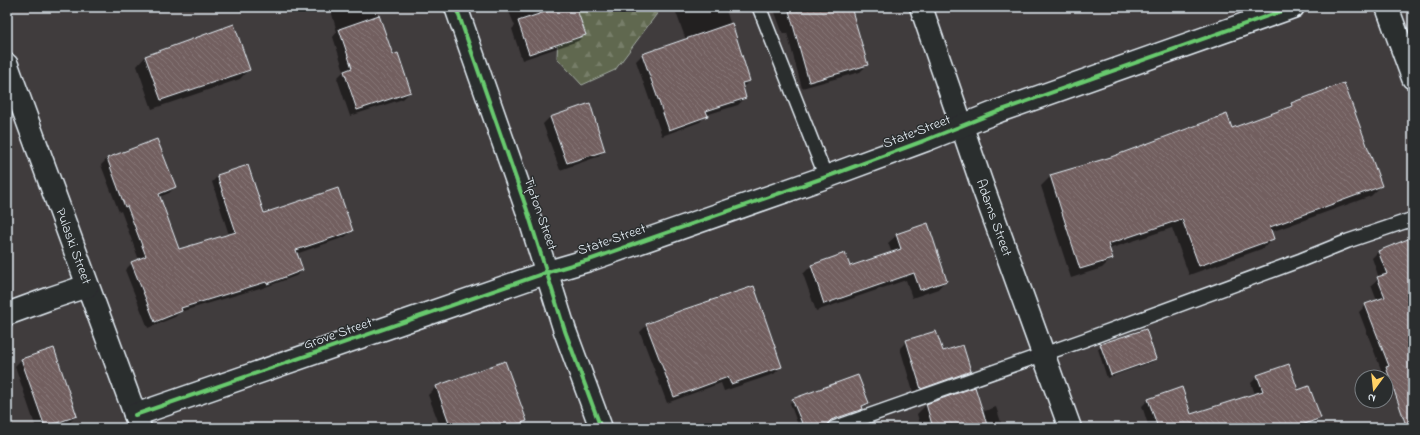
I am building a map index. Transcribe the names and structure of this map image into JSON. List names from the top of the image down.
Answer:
{
  "streets": {
    "street": [
      "State Street",
      "Tipton Street",
      "Adams Street",
      "Pulaski Street",
      "Grove Street"
    ]
  },
  "crossings": [
    ["State Street", "Tipton Street"],
    ["State Street", "Adams Street"],
    ["State Street", "Grove Street"],
    ["Tipton Street", "Grove Street"],
    ["Pulaski Street", "Grove Street"]
  ],
  "north": "bottom"
}
